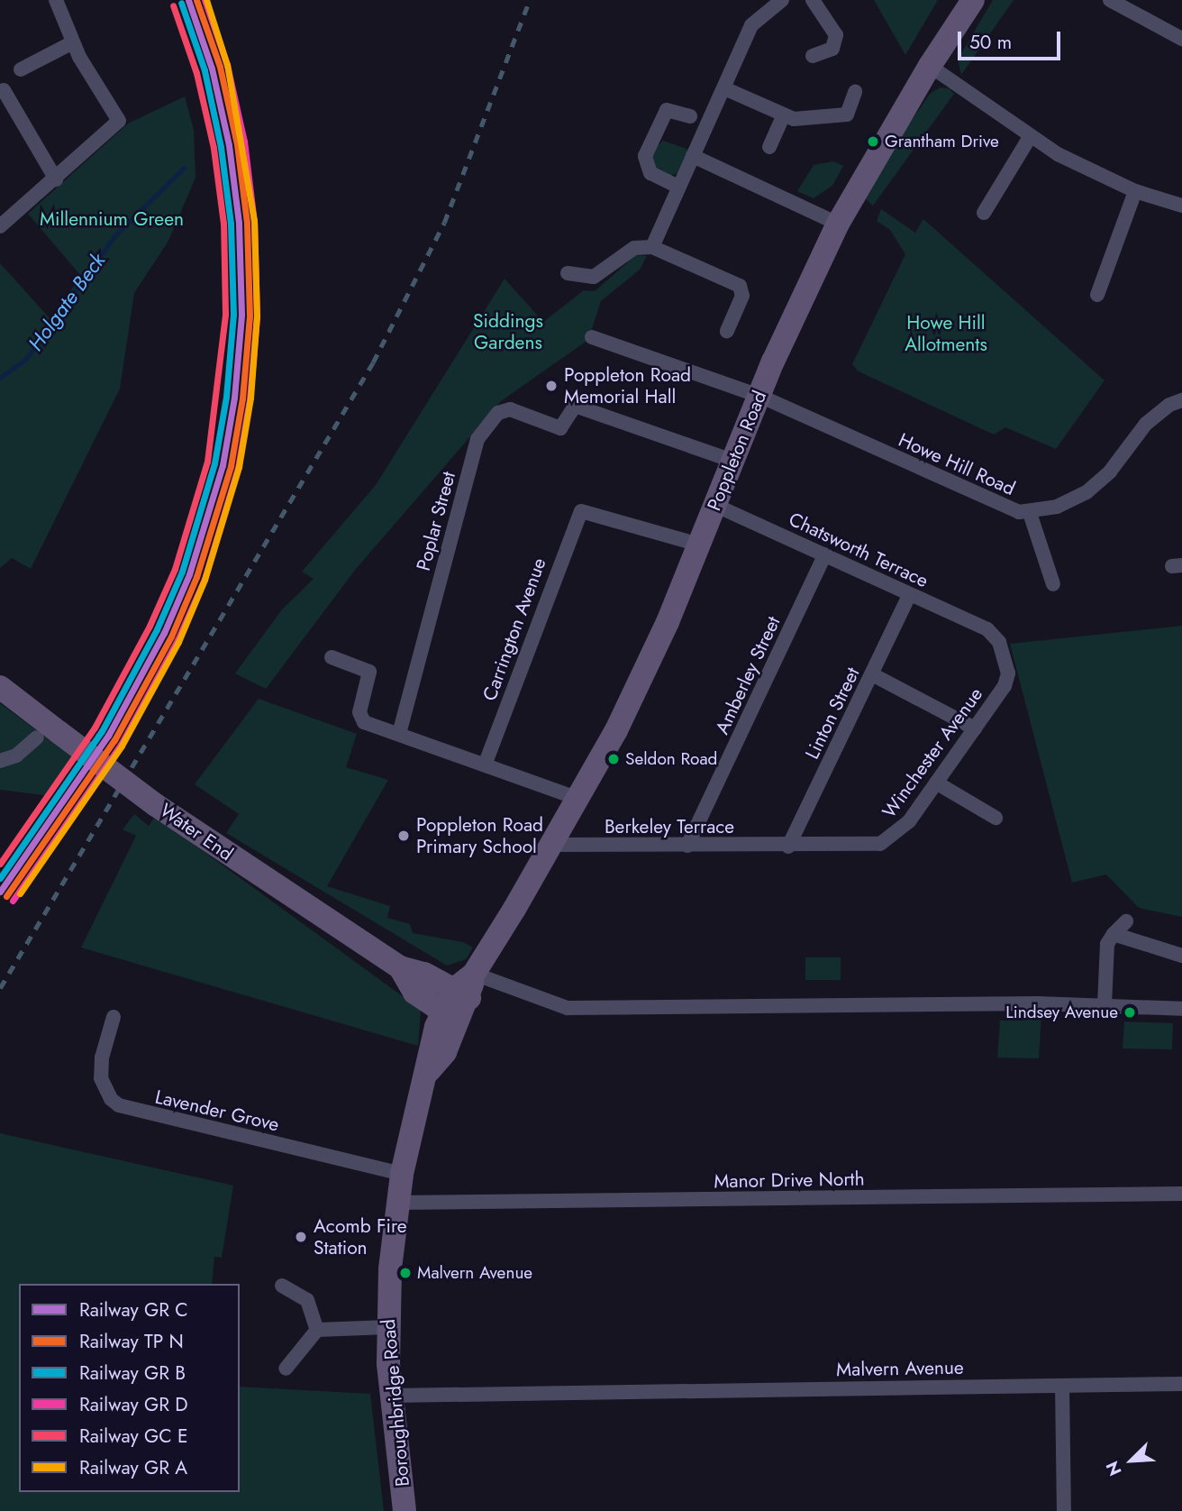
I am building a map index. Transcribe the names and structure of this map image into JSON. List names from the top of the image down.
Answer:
{
  "streets": {
    "main road": ["Poppleton Road", "Water End", "Boroughbridge Road"],
    "street": [
      "Howe Hill Road",
      "Poplar Street",
      "Chatsworth Terrace",
      "Carrington Avenue",
      "Amberley Street",
      "Linton Street",
      "Winchester Avenue",
      "Berkeley Terrace",
      "Lavender Grove",
      "Manor Drive North",
      "Malvern Avenue"
    ]
  },
  "crossings": [
    ["Poppleton Road", "Howe Hill Road"],
    ["Poppleton Road", "Poplar Street"],
    ["Poppleton Road", "Chatsworth Terrace"],
    ["Poppleton Road", "Carrington Avenue"],
    ["Poppleton Road", "Berkeley Terrace"],
    ["Poppleton Road", "Boroughbridge Road"],
    ["Chatsworth Terrace", "Amberley Street"],
    ["Chatsworth Terrace", "Linton Street"],
    ["Chatsworth Terrace", "Winchester Avenue"],
    ["Amberley Street", "Berkeley Terrace"],
    ["Linton Street", "Winchester Avenue"],
    ["Linton Street", "Berkeley Terrace"],
    ["Winchester Avenue", "Berkeley Terrace"],
    ["Water End", "Boroughbridge Road"],
    ["Lavender Grove", "Boroughbridge Road"],
    ["Manor Drive North", "Boroughbridge Road"],
    ["Malvern Avenue", "Boroughbridge Road"]
  ],
  "water": ["Holgate Beck"],
  "parks": ["Millennium Green", "Siddings Gardens", "Howe Hill Allotments"],
  "places": [
    "Grantham Drive",
    "Poppleton Road Memorial Hall",
    "Seldon Road",
    "Poppleton Road Primary School",
    "Lindsey Avenue",
    "Acomb Fire Station",
    "Malvern Avenue"
  ],
  "legend": [
    "Railway GR C",
    "Railway TP N",
    "Railway GR B",
    "Railway GR D",
    "Railway GC E",
    "Railway GR A"
  ],
  "scale_bar": "50 m",
  "north": "bottom left"
}
